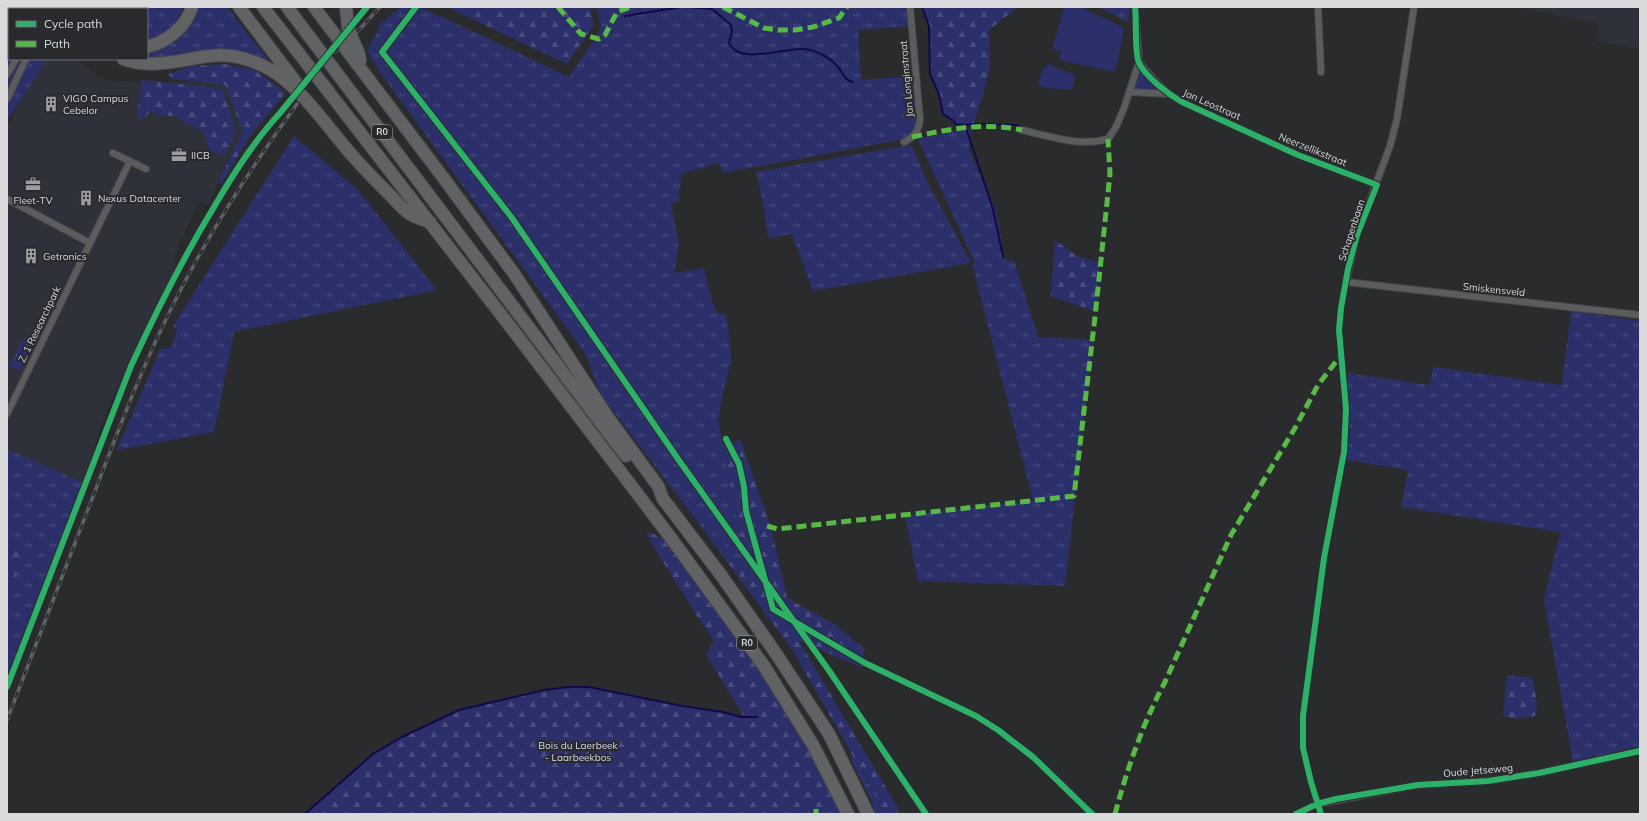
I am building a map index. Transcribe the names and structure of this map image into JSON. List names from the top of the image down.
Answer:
{
  "streets": {
    "highway": ["R0"],
    "street": [
      "Jan Longinstraat",
      "Jan Leostraat",
      "Neerzellikstraat",
      "Schapenbaan",
      "Smiskensveld",
      "Z. 1 Researchpark",
      "Oude Jetseweg"
    ]
  },
  "crossings": [
    ["Jan Leostraat", "Neerzellikstraat"],
    ["Neerzellikstraat", "Schapenbaan"],
    ["Schapenbaan", "Smiskensveld"]
  ],
  "parks": ["Bois du Laerbeek - Laarbeekbos"],
  "places": {
    "building": ["VIGO Campus Cebelor", "Nexus Datacenter", "Getronics"],
    "office": ["IICB", "Fleet-TV"]
  },
  "legend": ["Cycle path", "Path"]
}
